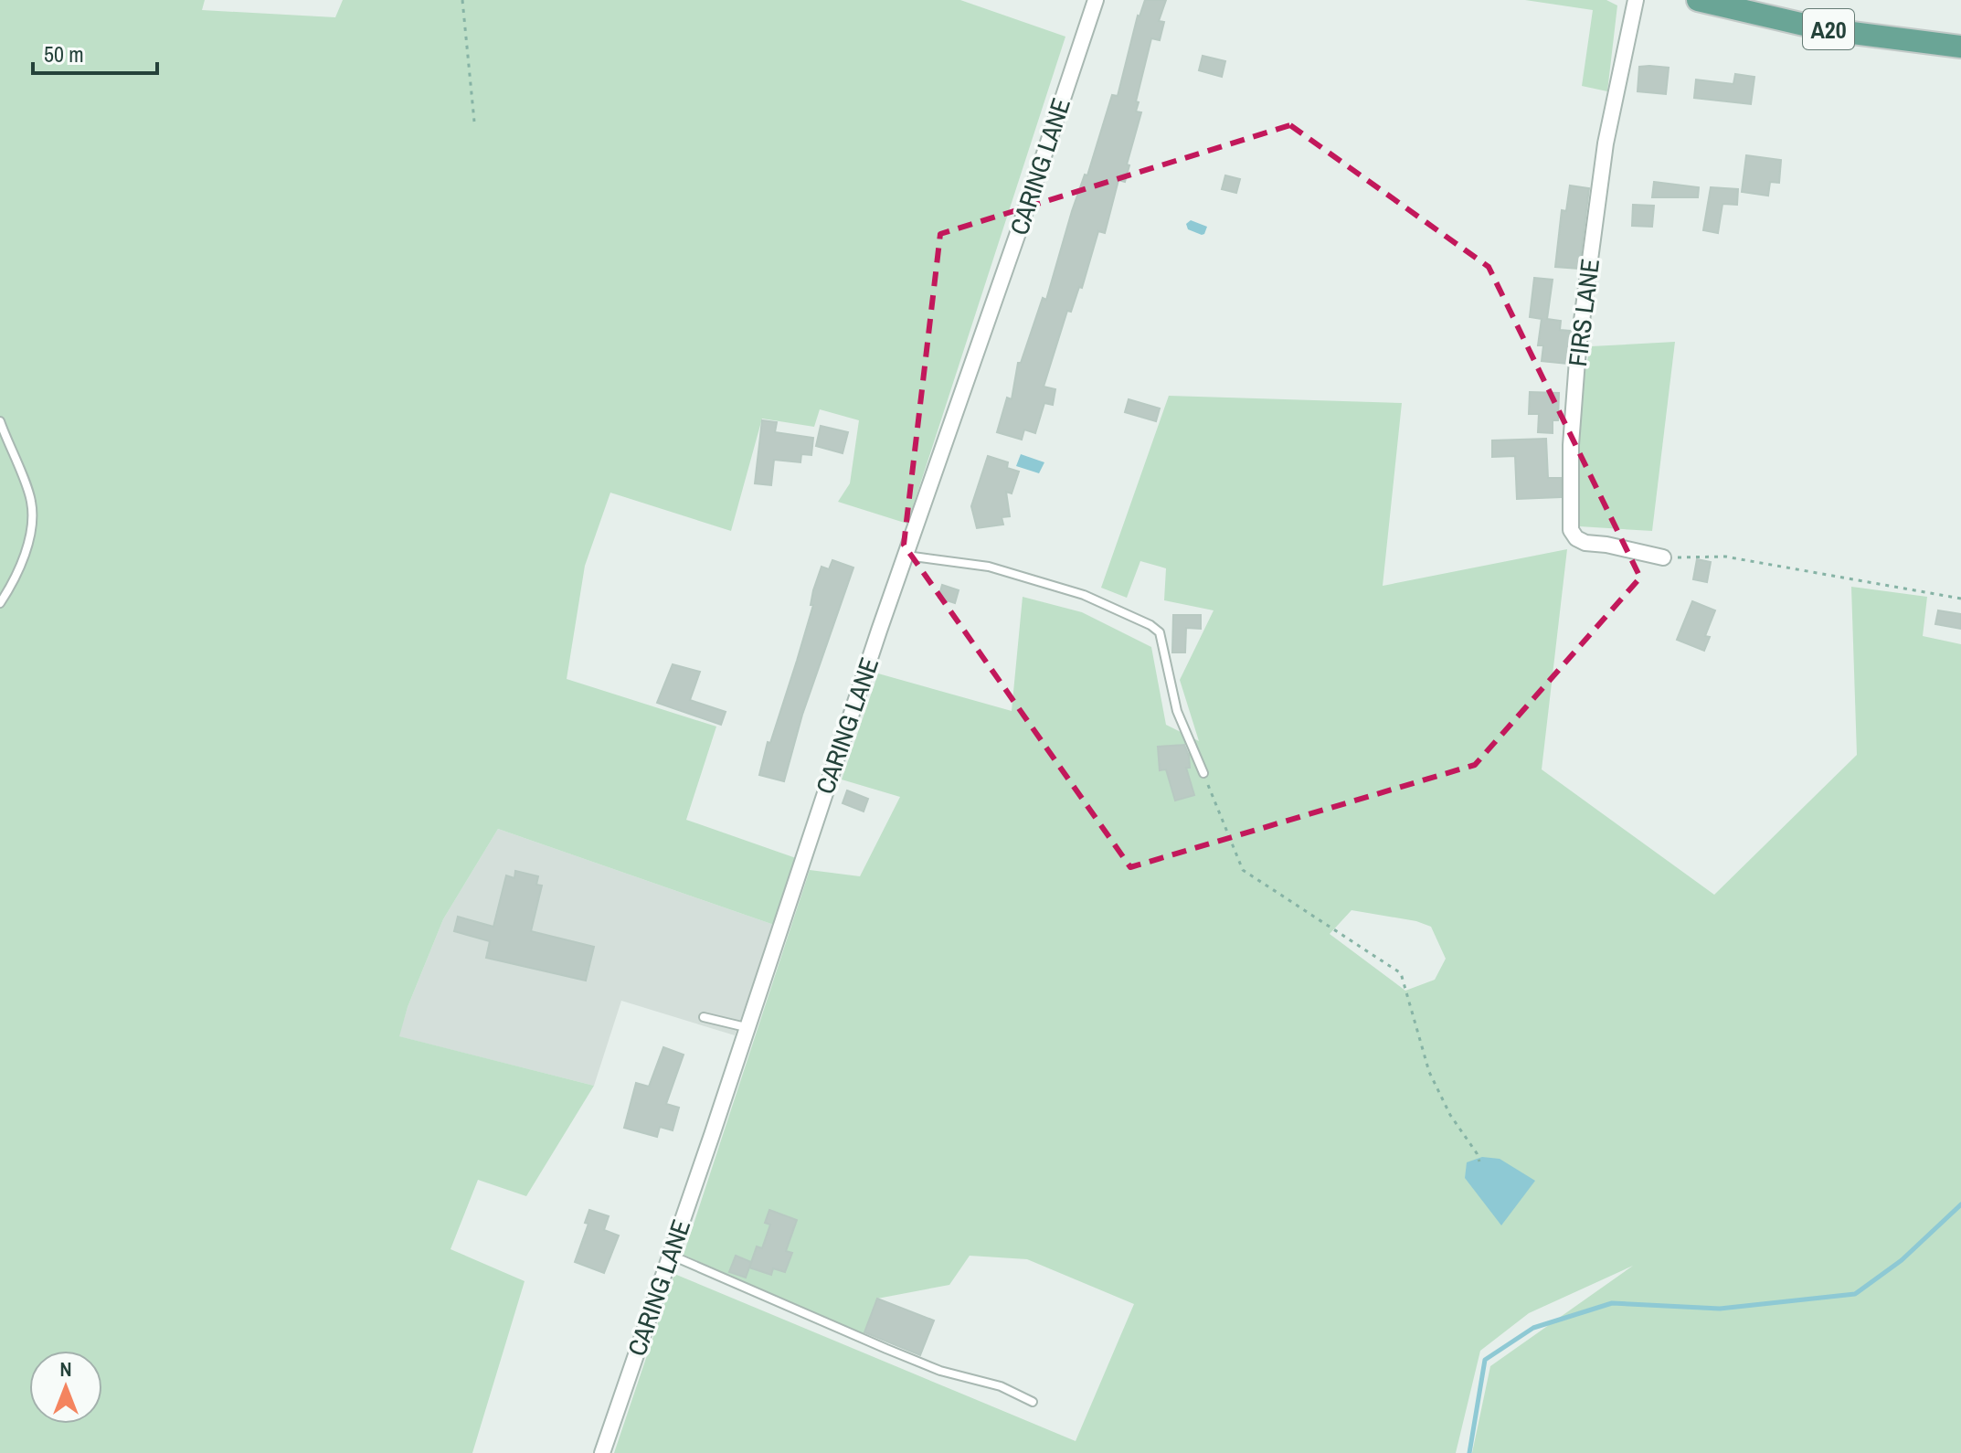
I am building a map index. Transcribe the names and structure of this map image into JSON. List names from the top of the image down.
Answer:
{
  "streets": {
    "main road": ["A20"],
    "street": ["CARING LANE", "FIRS LANE"]
  },
  "scale_bar": "50 m",
  "north": "top"
}
